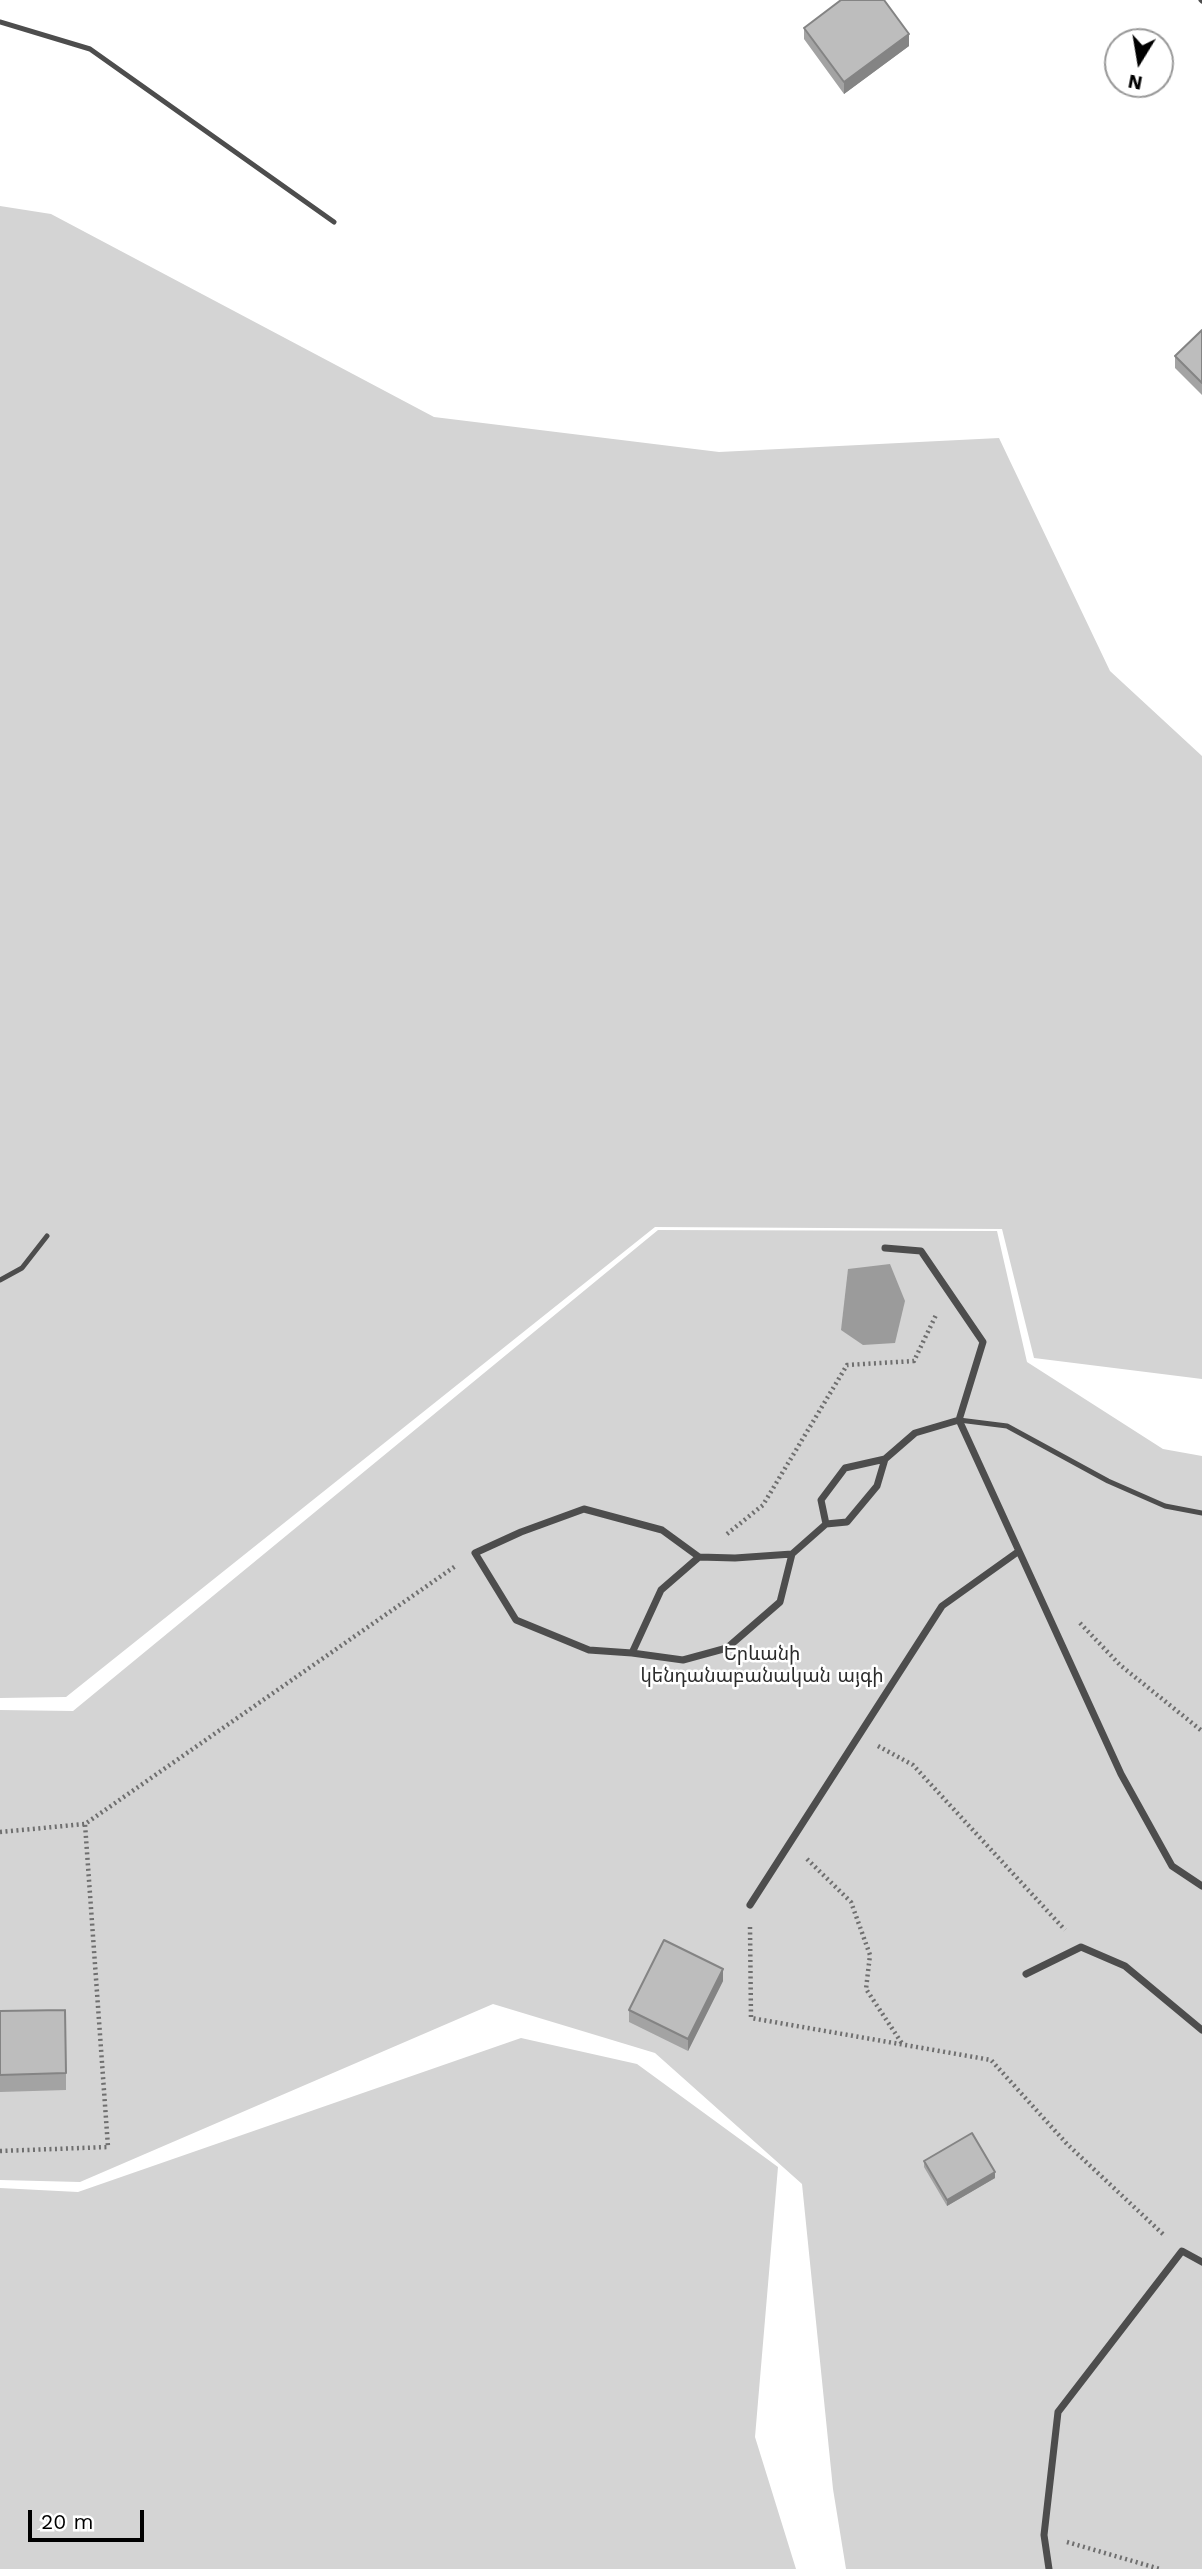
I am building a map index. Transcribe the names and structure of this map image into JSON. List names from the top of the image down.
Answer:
{
  "parks": ["Երևանի կենդանաբանական այգի"],
  "scale_bar": "20 m",
  "north": "bottom"
}
